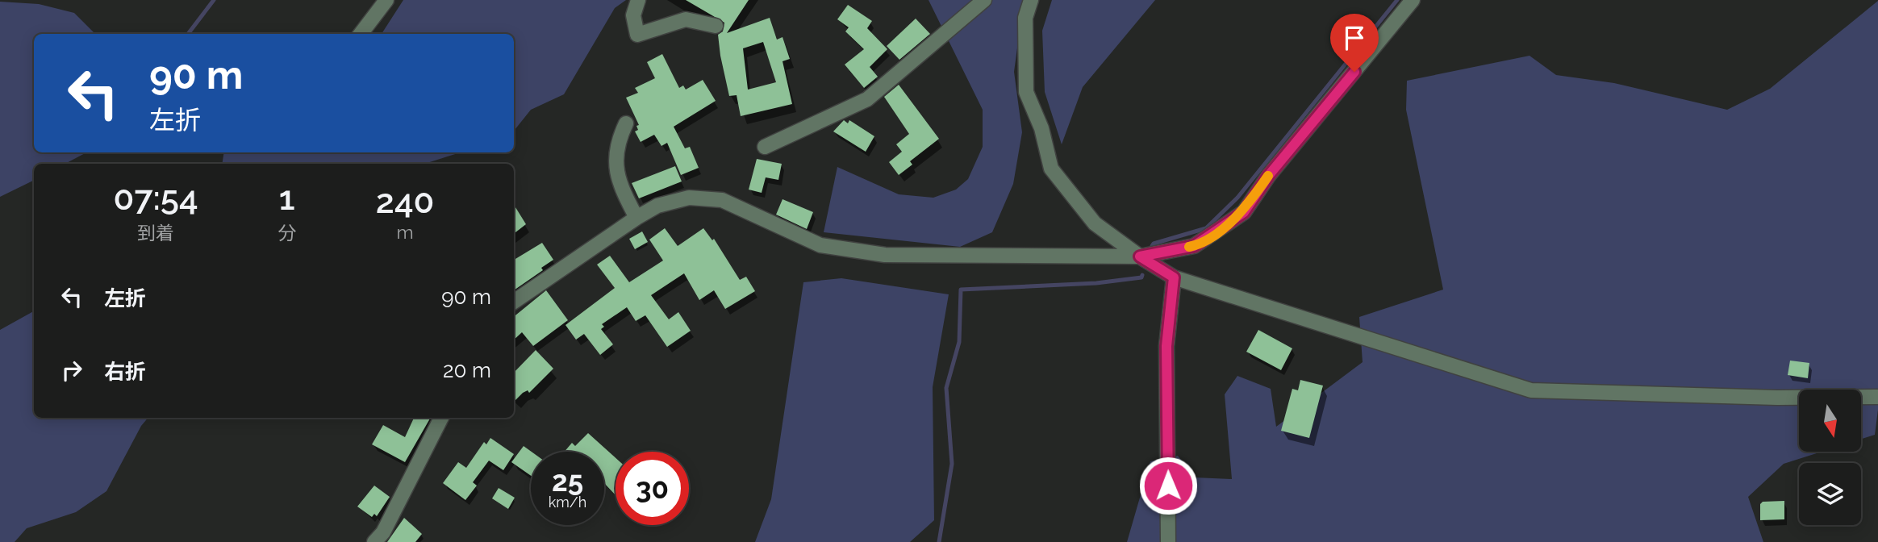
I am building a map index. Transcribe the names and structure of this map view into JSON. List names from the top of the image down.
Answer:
{
  "north": "bottom",
  "page": {
    "turn": ["90 m", "左折"],
    "eta": [
      "07:54",
      "到着",
      "1",
      "分",
      "240",
      "m"
    ],
    "list": [
      {
        "name": "左折",
        "value": "90 m"
      },
      {
        "name": "右折",
        "value": "20 m"
      }
    ],
    "speed": "25 km/h",
    "limit": "30"
  }
}
